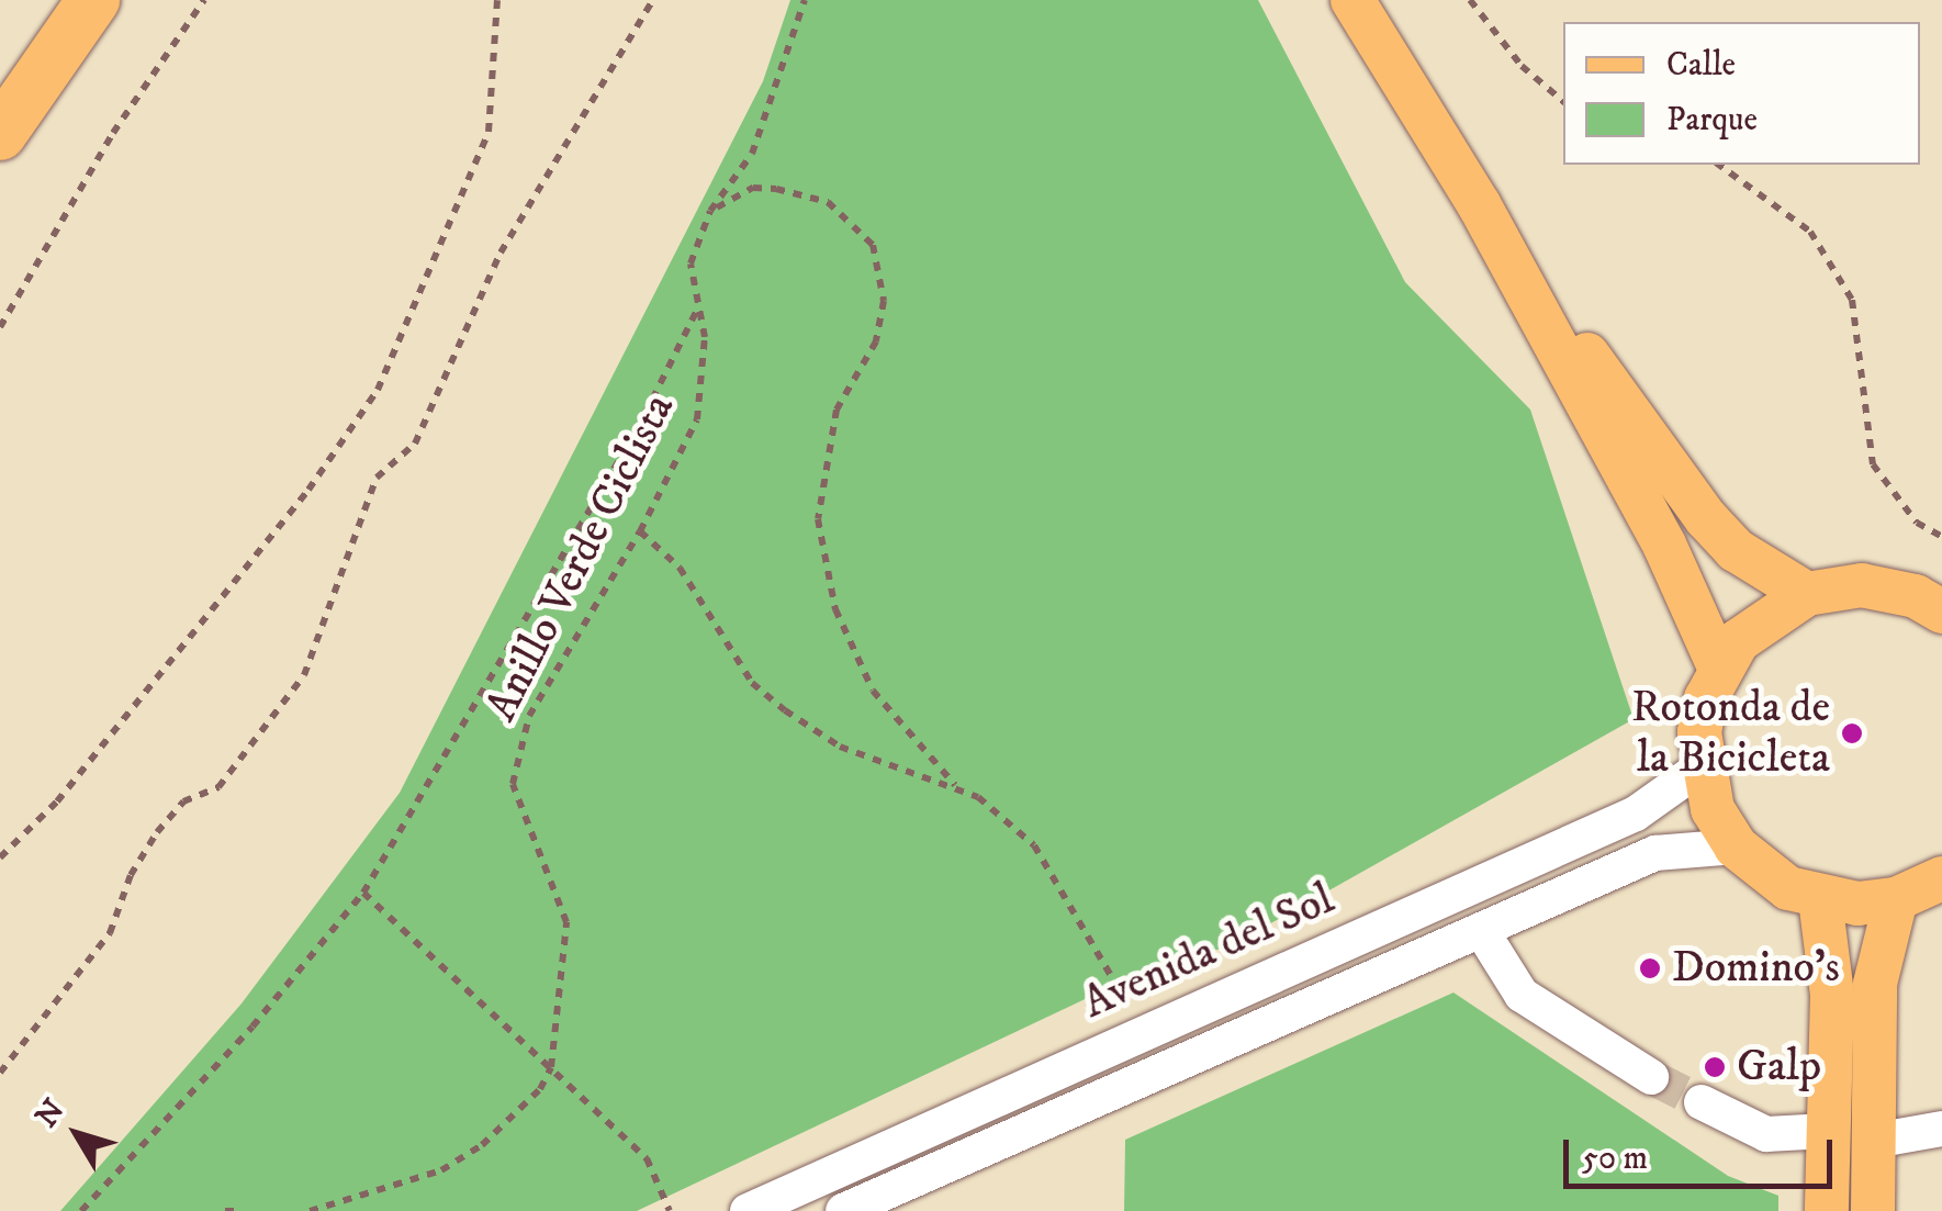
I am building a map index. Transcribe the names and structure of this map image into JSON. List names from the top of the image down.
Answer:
{
  "streets": {
    "street": ["Avenida del Sol"],
    "path": ["Anillo Verde Ciclista"]
  },
  "places": ["Rotonda de la Bicicleta", "Domino's", "Galp"],
  "legend": ["Calle", "Parque"],
  "scale_bar": "50 m",
  "north": "top left"
}
